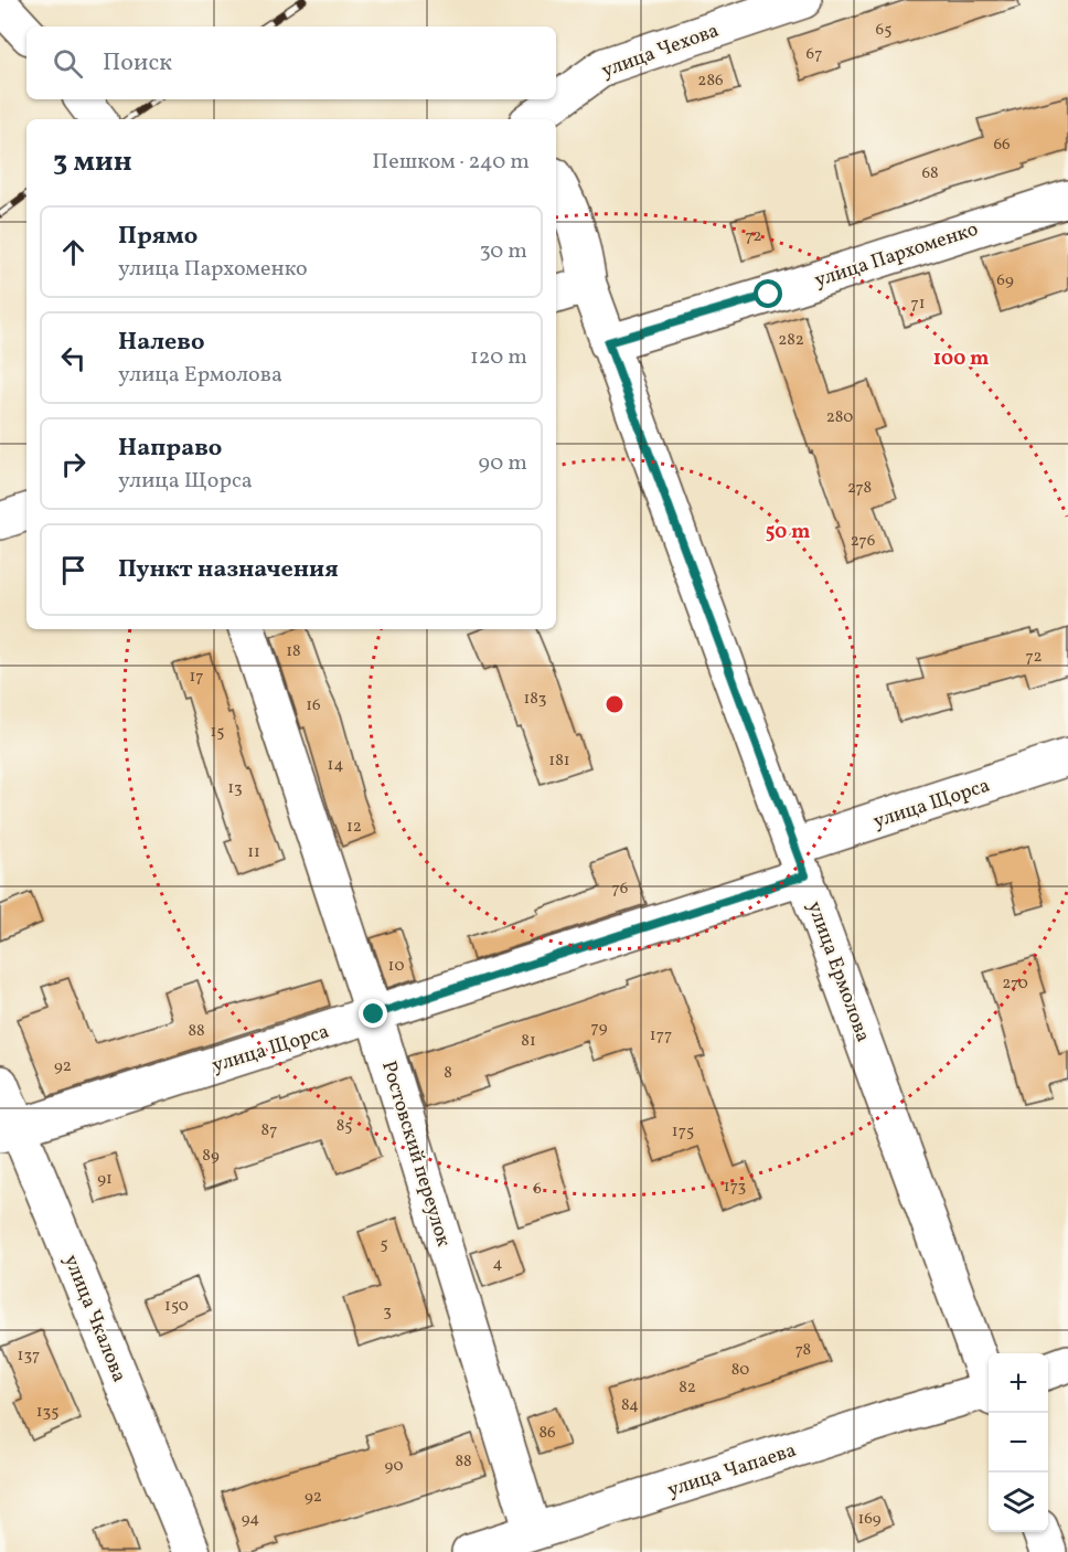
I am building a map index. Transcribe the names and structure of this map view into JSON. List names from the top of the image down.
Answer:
{
  "streets": {
    "street": [
      "улица Чехова",
      "улица Пархоменко",
      "улица Щорса",
      "улица Ермолова",
      "Ростовский переулок",
      "улица Чкалова",
      "улица Чапаева"
    ]
  },
  "crossings": [
    ["улица Пархоменко", "улица Ермолова"],
    ["улица Щорса", "улица Ермолова"],
    ["улица Щорса", "Ростовский переулок"],
    ["улица Щорса", "улица Чкалова"],
    ["Ростовский переулок", "улица Чапаева"]
  ],
  "house_numbers": [
    "65",
    "67",
    "286",
    "66",
    "68",
    "72",
    "69",
    "71",
    "282",
    "280",
    "278",
    "276",
    "18",
    "72",
    "17",
    "183",
    "16",
    "15",
    "181",
    "14",
    "13",
    "12",
    "11",
    "76",
    "10",
    "270",
    "79",
    "88",
    "177",
    "81",
    "92",
    "8",
    "85",
    "87",
    "175",
    "89",
    "91",
    "173",
    "6",
    "5",
    "4",
    "150",
    "3",
    "78",
    "137",
    "80",
    "82",
    "84",
    "135",
    "86",
    "88",
    "90",
    "92",
    "94",
    "169"
  ],
  "page": {
    "search": "Поиск",
    "heading": ["3 мин", "Пешком · 240 m"],
    "list": [
      ["Прямо", "улица Пархоменко", "30 m"],
      ["Налево", "улица Ермолова", "120 m"],
      ["Направо", "улица Щорса", "90 m"],
      "Пункт назначения"
    ],
    "map_buttons": ["+", "−"]
  },
  "rings": ["100 m", "50 m"]
}
